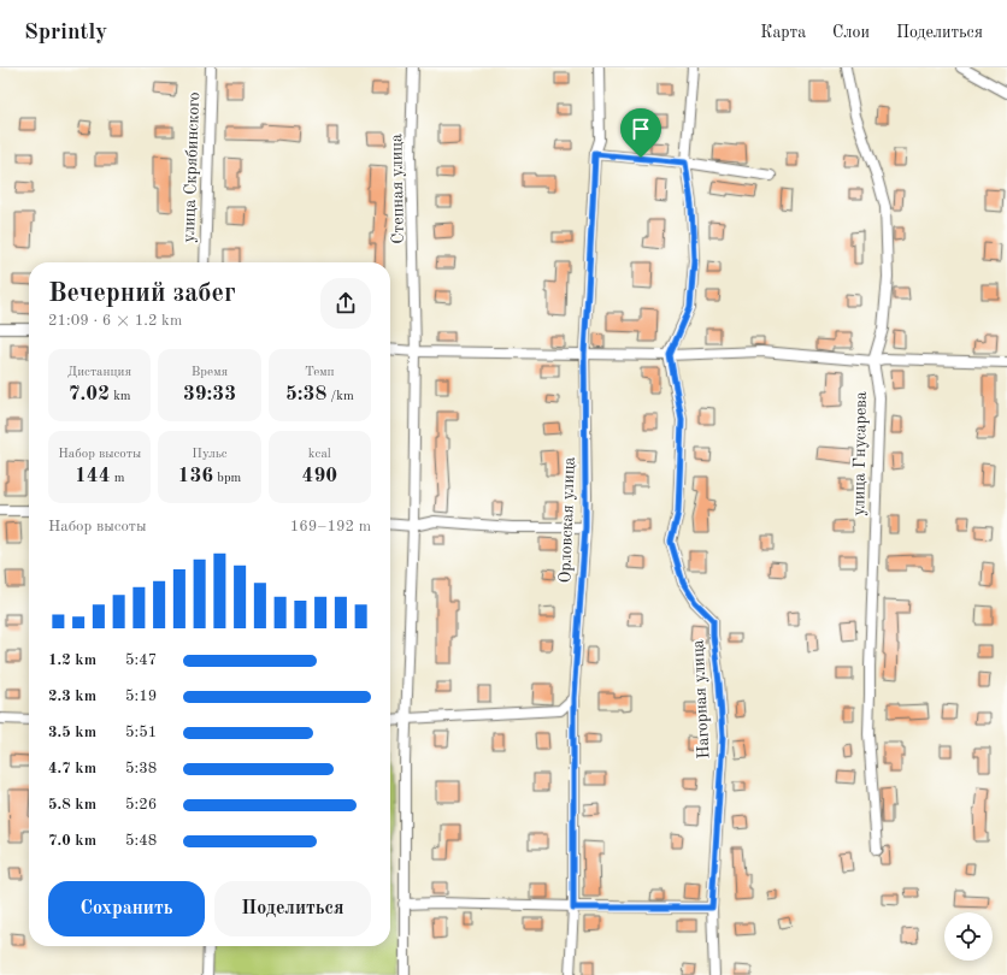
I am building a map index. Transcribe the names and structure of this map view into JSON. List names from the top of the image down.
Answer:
{
  "streets": {
    "street": [
      "улица Скрябинского",
      "Степная улица",
      "улица Гнусарева",
      "Орловская улица",
      "Нагорная улица"
    ]
  },
  "page": {
    "header": "Sprintly",
    "nav": ["Карта", "Слои", "Поделиться"],
    "heading": ["Вечерний забег", "21:09 · 6 × 1.2 km"],
    "stats": [
      ["Дистанция", "7.02 km"],
      ["Время", "39:33"],
      ["Темп", "5:38 /km"],
      ["Набор высоты", "144 m"],
      ["Пульс", "136 bpm"],
      ["kcal", "490"]
    ],
    "chart": ["Набор высоты", "169–192 m"],
    "list": [
      {
        "name": "1.2 km",
        "note": "5:47"
      },
      {
        "name": "2.3 km",
        "note": "5:19"
      },
      {
        "name": "3.5 km",
        "note": "5:51"
      },
      {
        "name": "4.7 km",
        "note": "5:38"
      },
      {
        "name": "5.8 km",
        "note": "5:26"
      },
      {
        "name": "7.0 km",
        "note": "5:48"
      }
    ],
    "buttons": ["Сохранить", "Поделиться"]
  }
}
